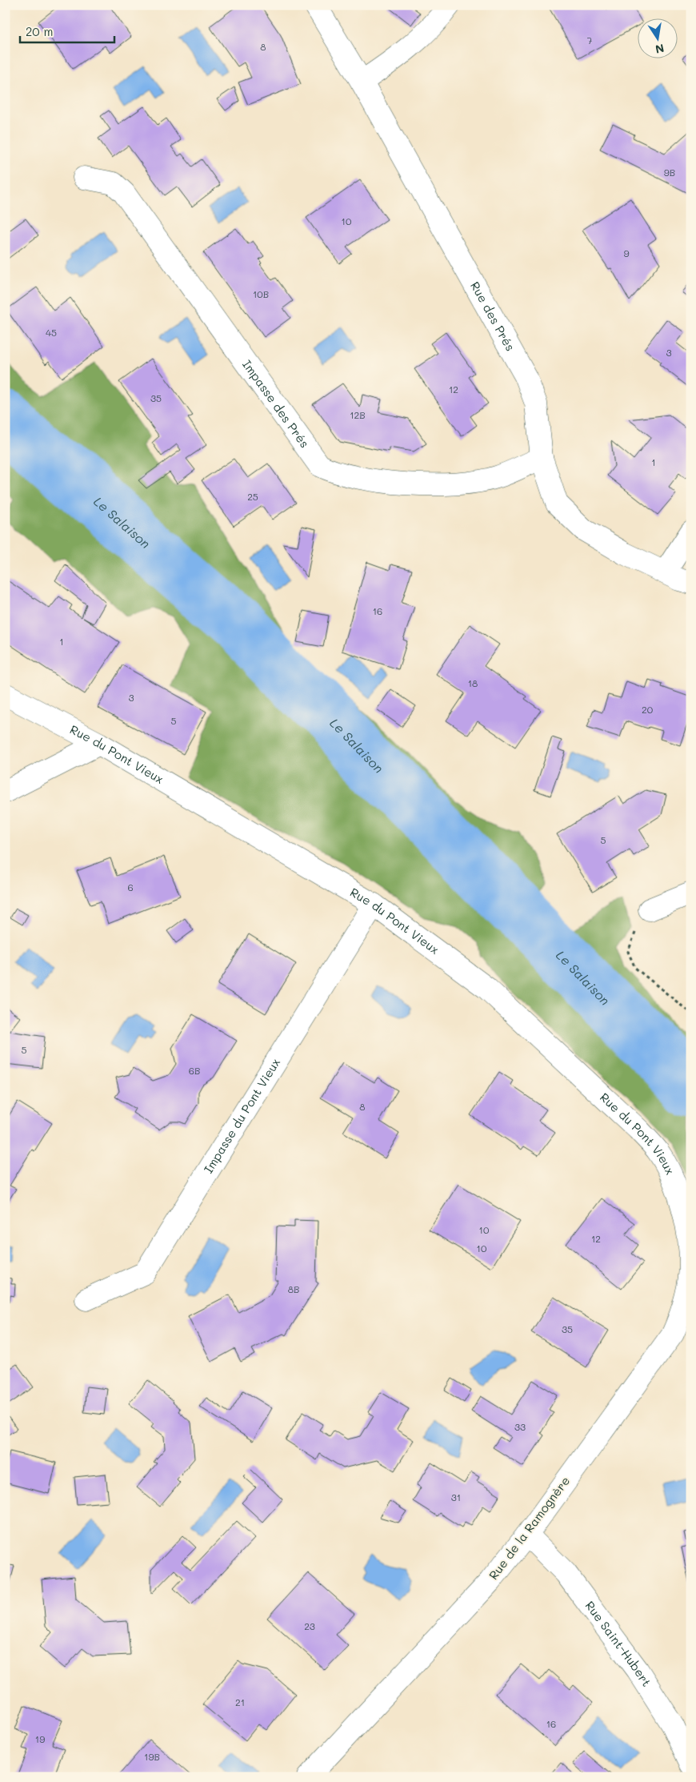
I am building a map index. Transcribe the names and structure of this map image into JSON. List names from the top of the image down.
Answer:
{
  "streets": {
    "street": [
      "Rue des Prés",
      "Impasse des Prés",
      "Rue du Pont Vieux",
      "Impasse du Pont Vieux",
      "Rue de la Ramognère",
      "Rue Saint-Hubert"
    ]
  },
  "crossings": [
    ["Rue des Prés", "Impasse des Prés"],
    ["Rue du Pont Vieux", "Impasse du Pont Vieux"],
    ["Rue du Pont Vieux", "Rue de la Ramognère"],
    ["Rue de la Ramognère", "Rue Saint-Hubert"]
  ],
  "water": ["Le Salaison"],
  "house_numbers": [
    "7",
    "8",
    "9B",
    "10",
    "9",
    "10B",
    "45",
    "3",
    "12",
    "35",
    "12B",
    "1",
    "25",
    "16",
    "1",
    "18",
    "3",
    "20",
    "5",
    "5",
    "6",
    "5",
    "6B",
    "8",
    "10",
    "12",
    "10",
    "8B",
    "35",
    "33",
    "31",
    "23",
    "21",
    "16",
    "19",
    "19B"
  ],
  "scale_bar": "20 m",
  "north": "bottom"
}
